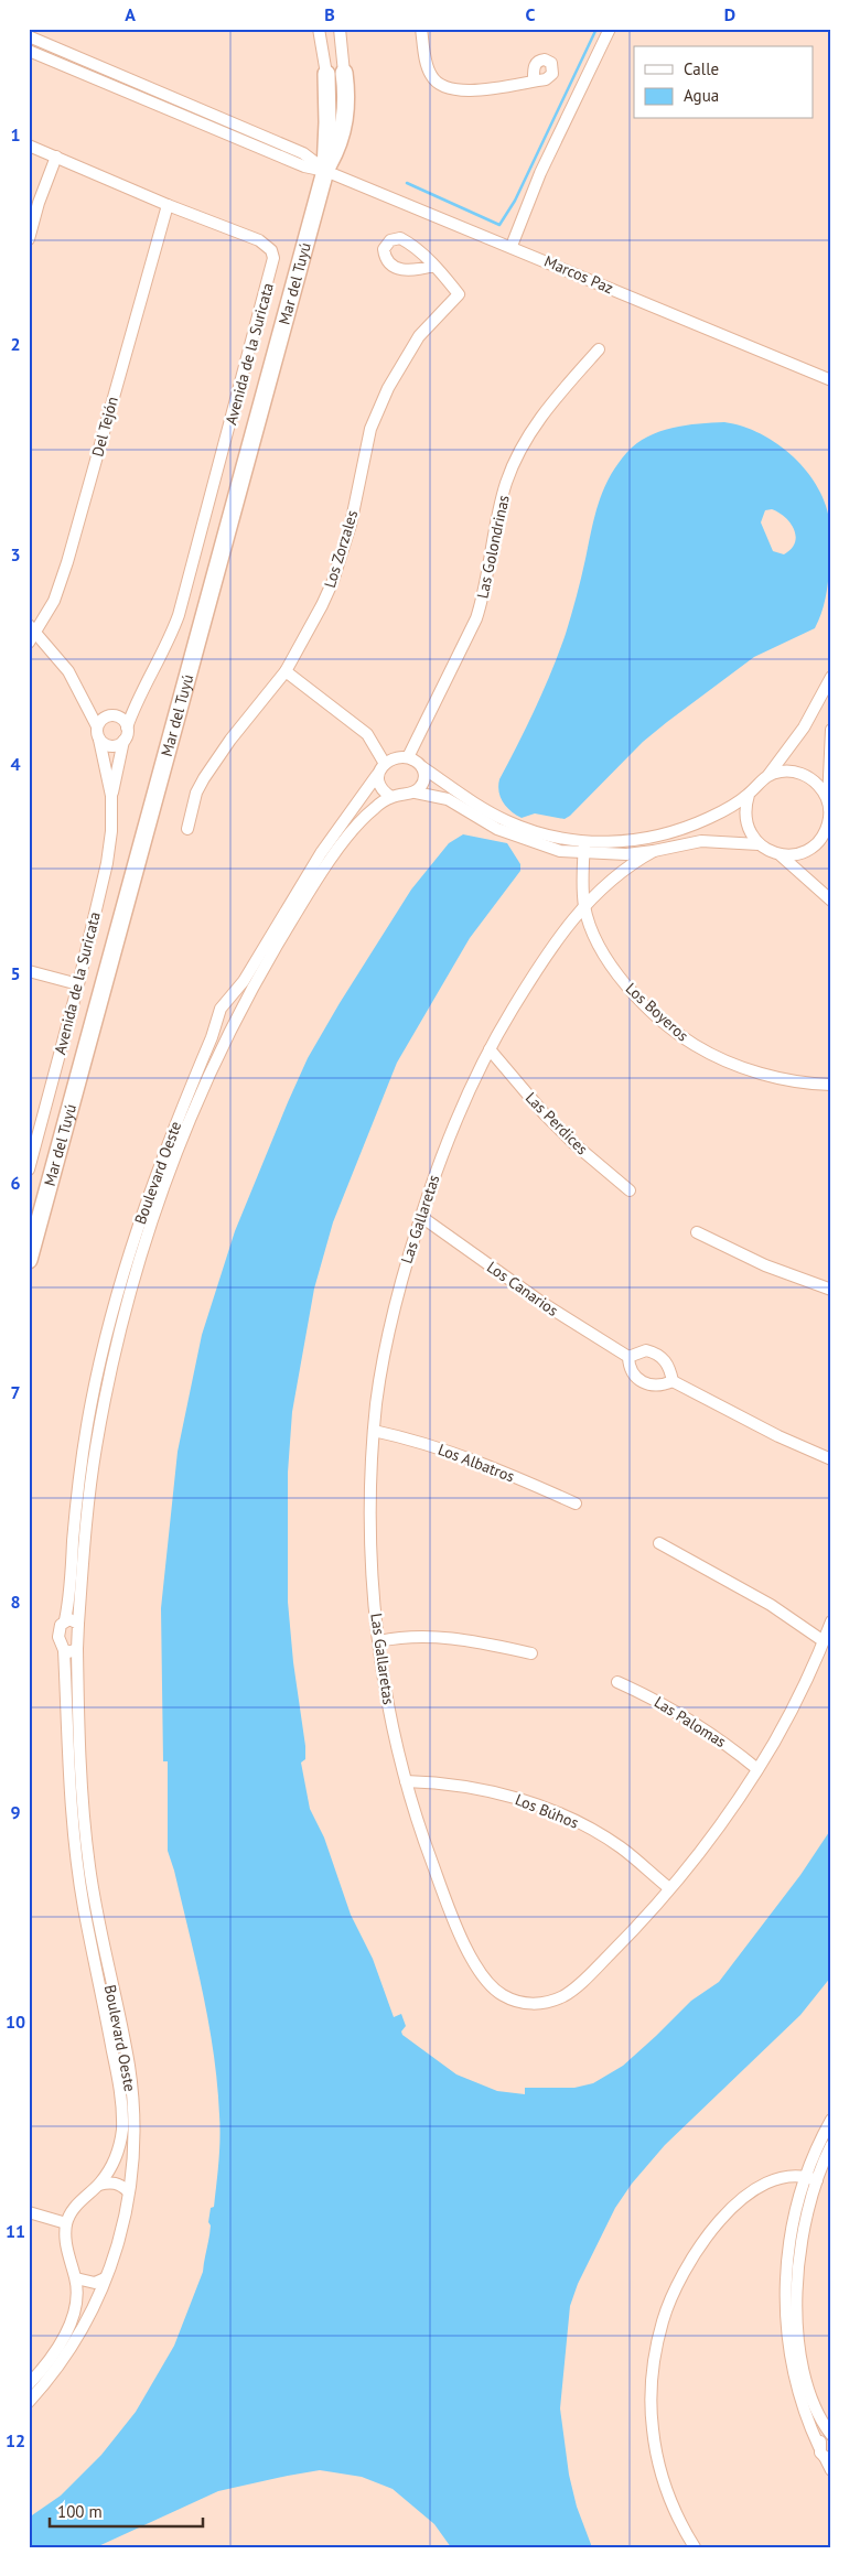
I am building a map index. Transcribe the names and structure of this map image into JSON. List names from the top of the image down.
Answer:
{
  "streets": {
    "street": [
      "Marcos Paz",
      "Mar del Tuyú",
      "Avenida de la Suricata",
      "Del Tejón",
      "Las Golondrinas",
      "Los Zorzales",
      "Los Boyeros",
      "Las Perdices",
      "Boulevard Oeste",
      "Las Gallaretas",
      "Los Canarios",
      "Los Albatros",
      "Las Palomas",
      "Los Búhos"
    ]
  },
  "crossings": [
    ["Marcos Paz", "Mar del Tuyú"],
    ["Avenida de la Suricata", "Del Tejón"],
    ["Las Golondrinas", "Boulevard Oeste"],
    ["Los Boyeros", "Las Gallaretas"],
    ["Las Perdices", "Las Gallaretas"],
    ["Las Gallaretas", "Los Canarios"],
    ["Las Gallaretas", "Los Albatros"],
    ["Las Gallaretas", "Las Palomas"],
    ["Las Gallaretas", "Los Búhos"]
  ],
  "legend": ["Calle", "Agua"],
  "scale_bar": "100 m",
  "grid": {
    "columns": [
      "A",
      "B",
      "C",
      "D"
    ],
    "rows": [
      "1",
      "2",
      "3",
      "4",
      "5",
      "6",
      "7",
      "8",
      "9",
      "10",
      "11",
      "12"
    ]
  }
}
